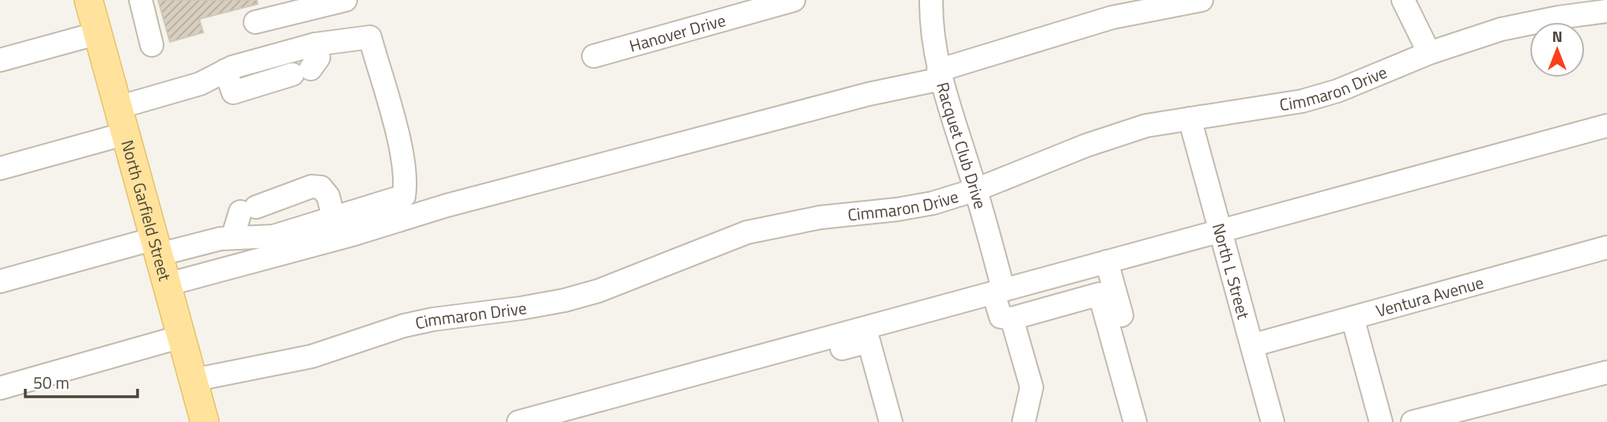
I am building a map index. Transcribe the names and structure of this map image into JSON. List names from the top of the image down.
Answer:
{
  "streets": {
    "main road": ["North Garfield Street"],
    "street": [
      "Hanover Drive",
      "Cimmaron Drive",
      "Racquet Club Drive",
      "North L Street",
      "Ventura Avenue"
    ]
  },
  "crossings": [
    ["Cimmaron Drive", "Racquet Club Drive"],
    ["Cimmaron Drive", "North Garfield Street"],
    ["Cimmaron Drive", "North L Street"],
    ["North L Street", "Ventura Avenue"]
  ],
  "scale_bar": "50 m",
  "north": "top"
}
